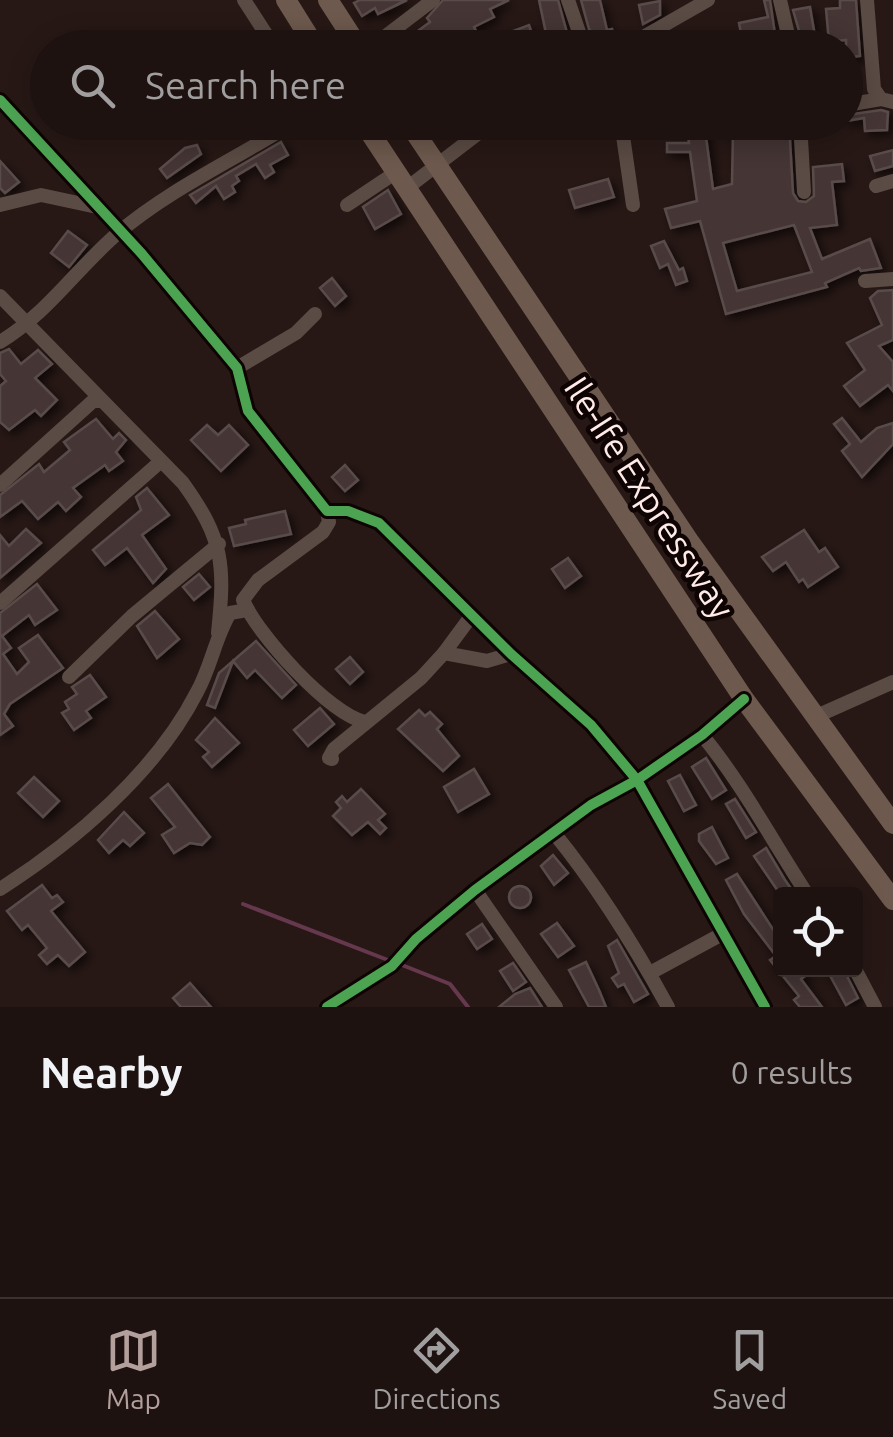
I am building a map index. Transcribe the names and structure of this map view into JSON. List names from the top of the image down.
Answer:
{
  "streets": {
    "highway": ["Ile-Ife Expressway"]
  },
  "page": {
    "search": "Search here",
    "heading": ["Nearby", "0 results"],
    "nav": ["Map", "Directions", "Saved"]
  }
}
